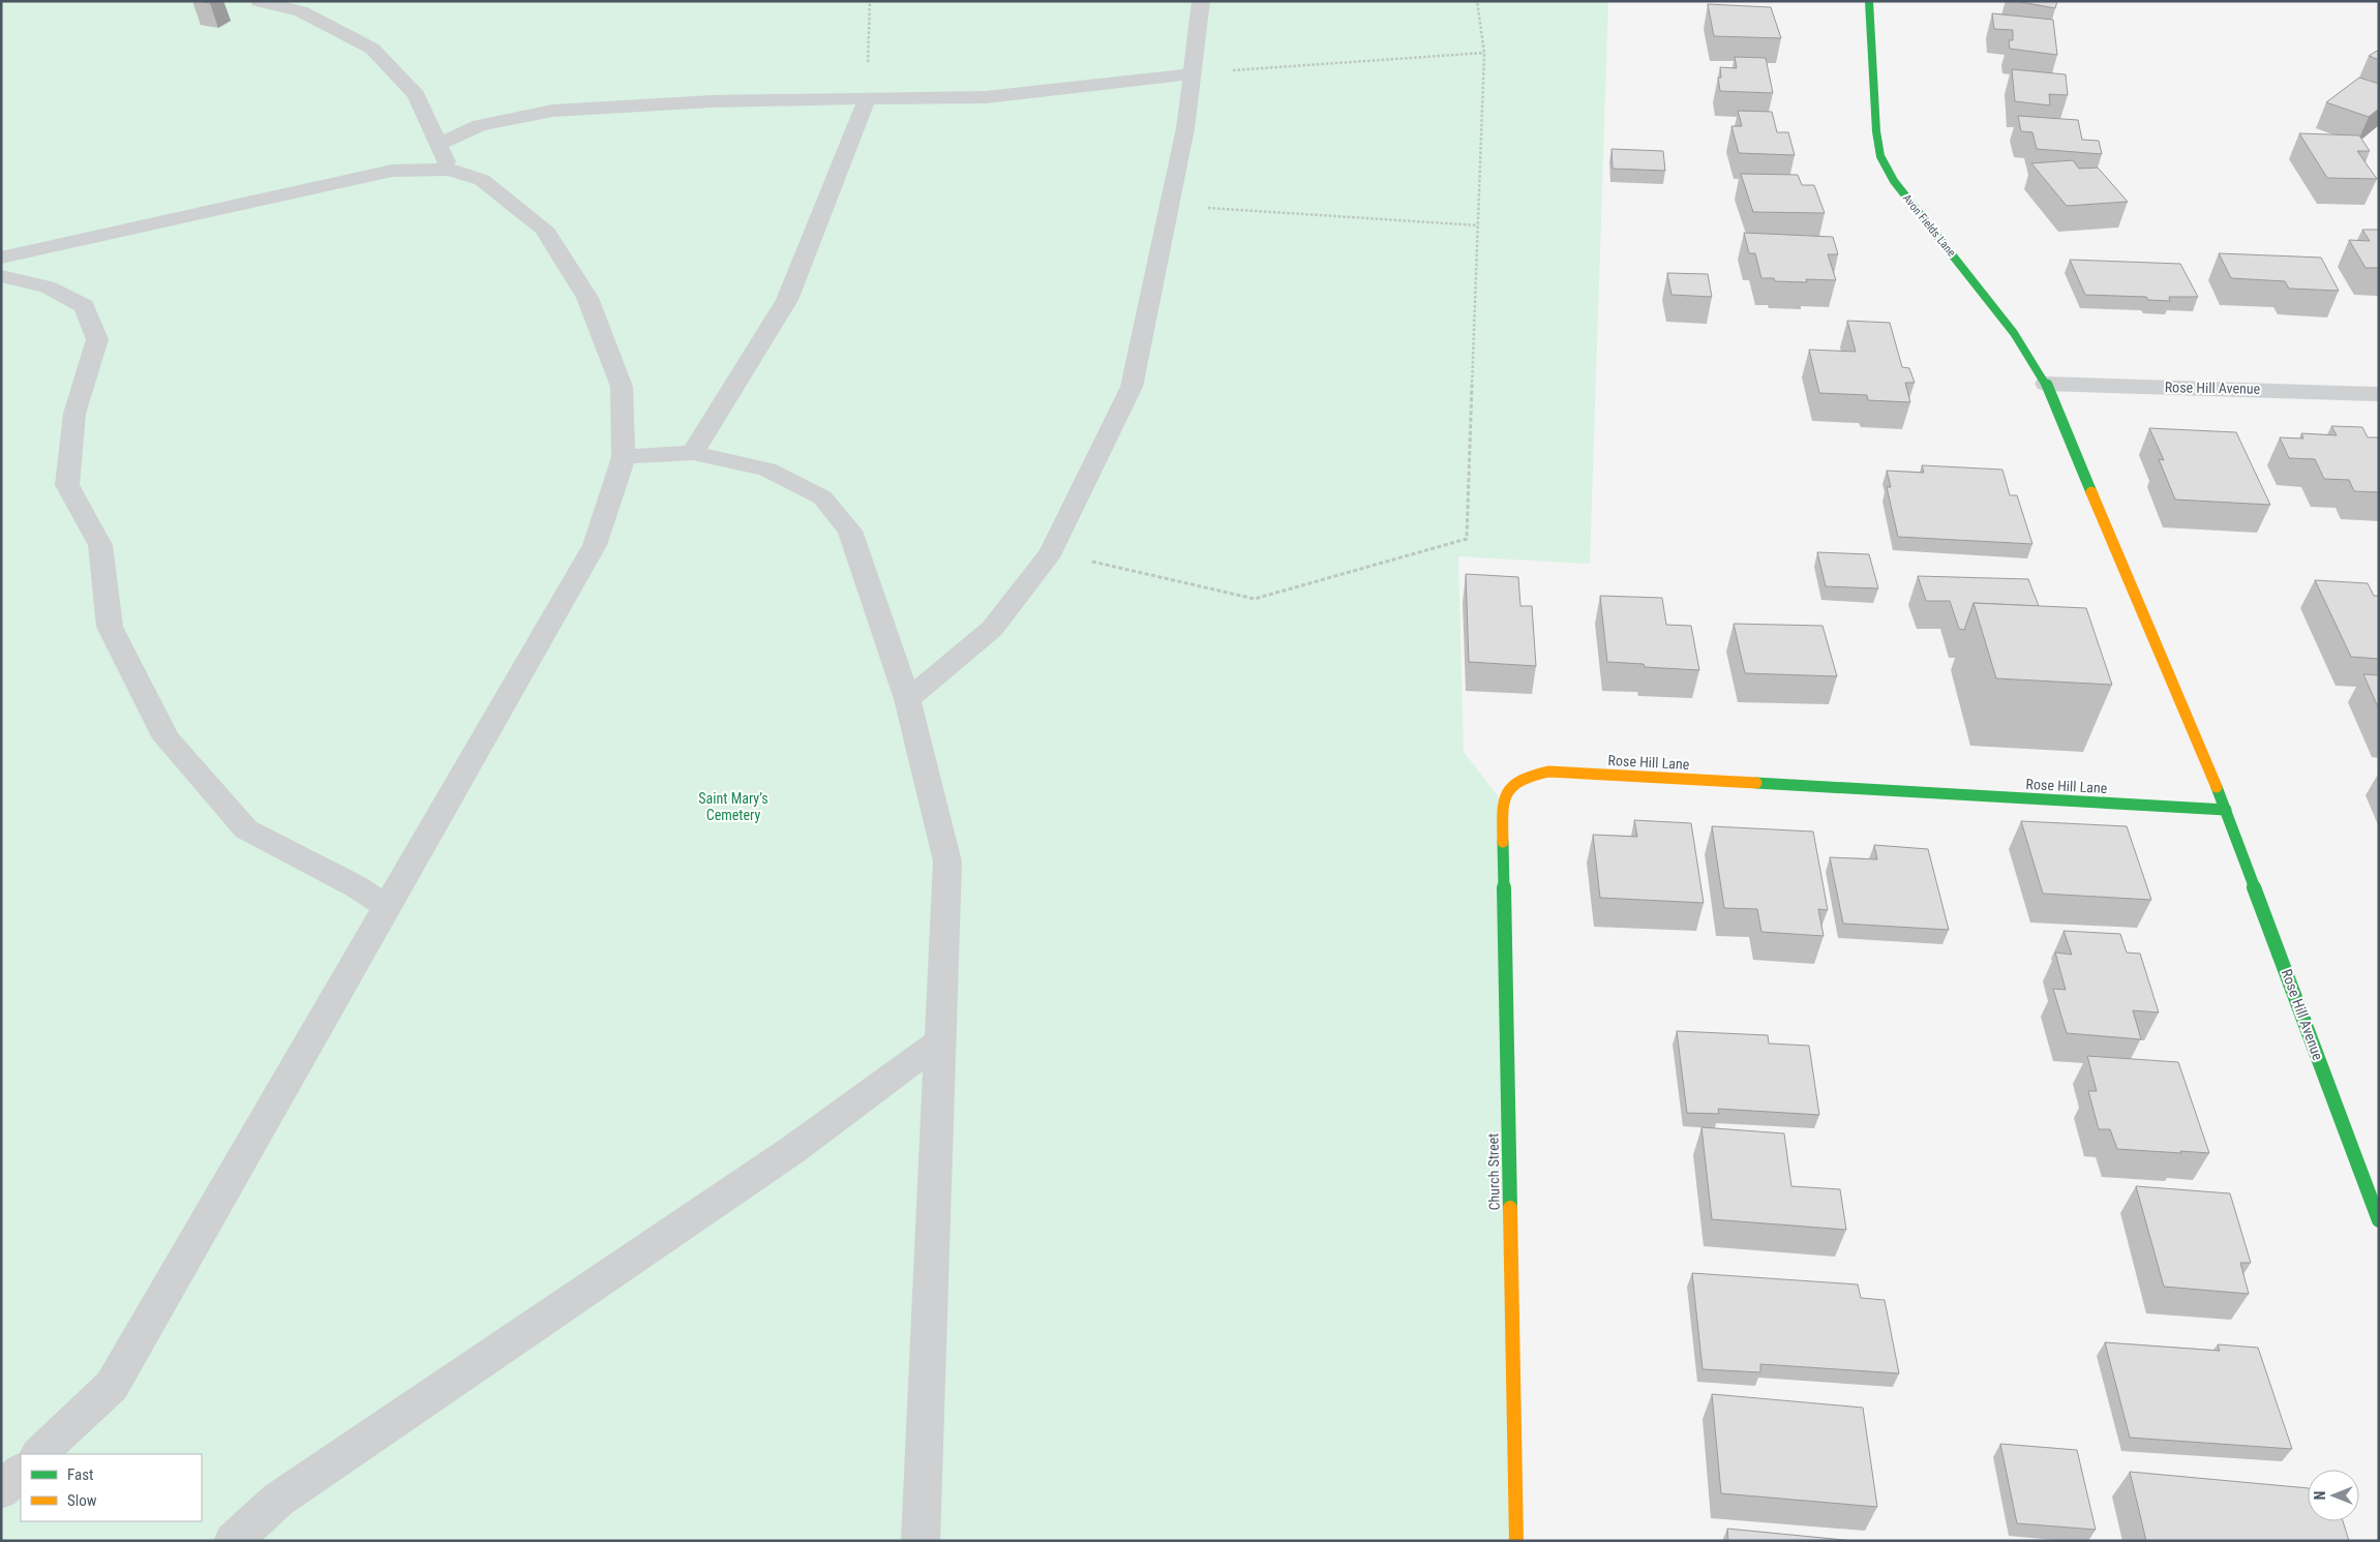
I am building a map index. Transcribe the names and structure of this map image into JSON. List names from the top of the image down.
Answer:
{
  "streets": {
    "street": [
      "Avon Fields Lane",
      "Rose Hill Avenue",
      "Rose Hill Lane",
      "Church Street"
    ]
  },
  "crossings": [
    ["Avon Fields Lane", "Rose Hill Avenue"],
    ["Avon Fields Lane", "Rose Hill Lane"],
    ["Rose Hill Avenue", "Rose Hill Lane"],
    ["Rose Hill Lane", "Church Street"]
  ],
  "parks": ["Saint Mary’s Cemetery"],
  "legend": ["Fast", "Slow"],
  "north": "left"
}
